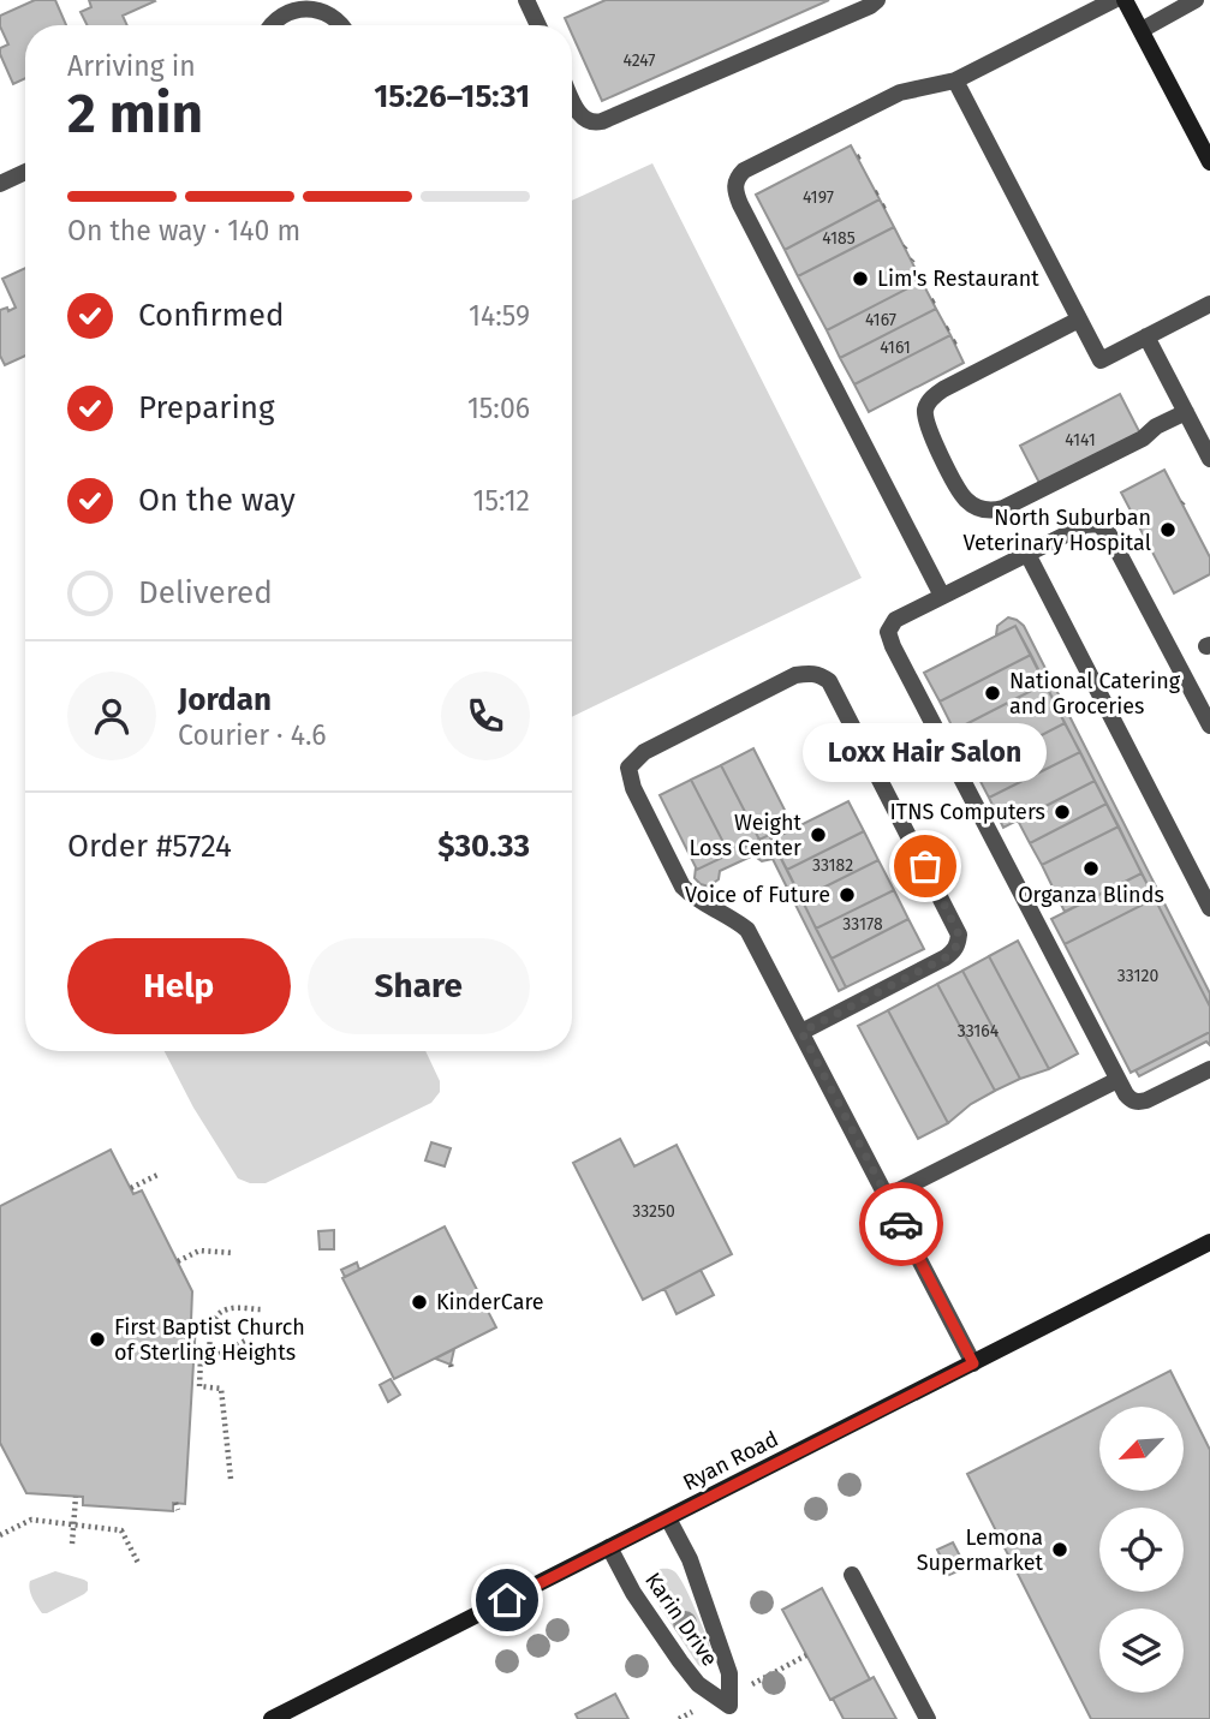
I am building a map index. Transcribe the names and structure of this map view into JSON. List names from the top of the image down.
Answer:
{
  "streets": {
    "main road": ["Ryan Road"],
    "street": ["Karin Drive"]
  },
  "crossings": [
    ["Ryan Road", "Karin Drive"]
  ],
  "places": [
    "Lim's Restaurant",
    "North Suburban Veterinary Hospital",
    "National Catering and Groceries",
    "ITNS Computers",
    "Weight Loss Center",
    "Loxx Hair Salon",
    "Organza Blinds",
    "Voice of Future",
    "KinderCare",
    "First Baptist Church of Sterling Heights",
    "Lemona Supermarket"
  ],
  "house_numbers": [
    "4247",
    "4197",
    "4185",
    "4167",
    "4161",
    "4141",
    "33182",
    "33178",
    "33120",
    "33164",
    "33250"
  ],
  "north": "bottom left",
  "page": {
    "heading": ["2 min", "Arriving in", "15:26–15:31"],
    "panel": [
      "Jordan",
      "Courier · 4.6",
      "Order #5724",
      "$30.33"
    ],
    "bar": "On the way · 140 m",
    "list": [
      ["Confirmed", "14:59"],
      ["Preparing", "15:06"],
      ["On the way", "15:12"],
      "Delivered"
    ],
    "bubble": "Loxx Hair Salon",
    "buttons": ["Help", "Share"]
  }
}
